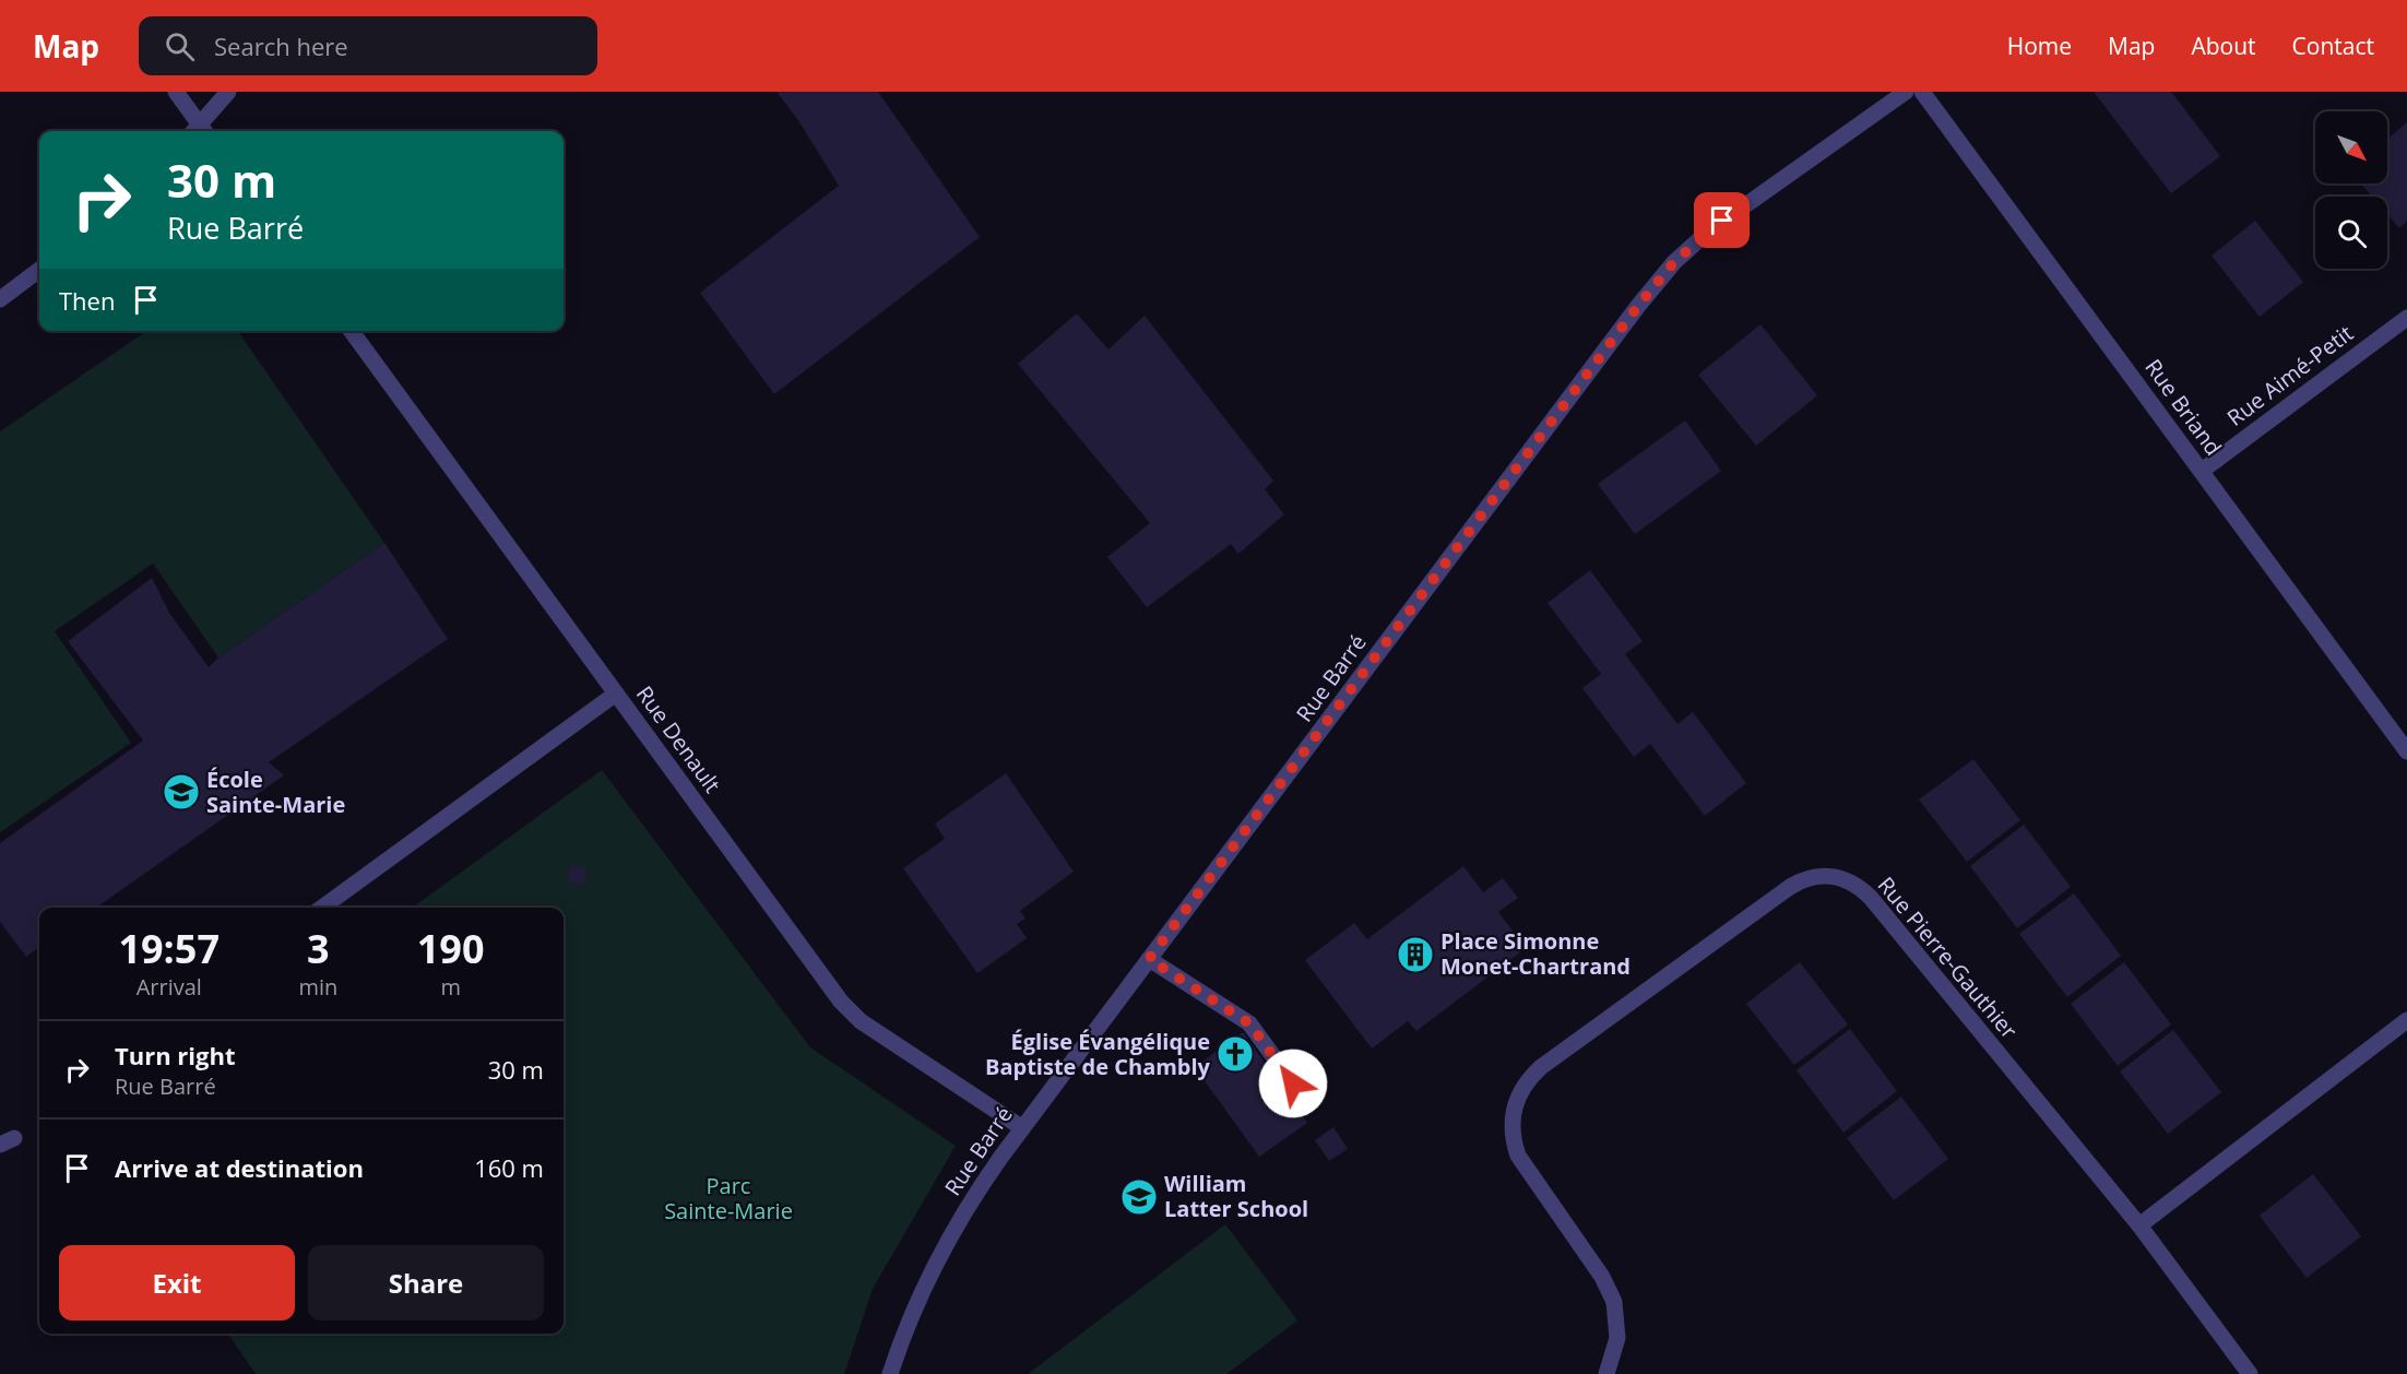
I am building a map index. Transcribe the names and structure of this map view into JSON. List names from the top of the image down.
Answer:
{
  "streets": {
    "street": [
      "Rue Aimé-Petit",
      "Rue Briand",
      "Rue Barré",
      "Rue Denault",
      "Rue Pierre-Gauthier"
    ]
  },
  "crossings": [
    ["Rue Aimé-Petit", "Rue Briand"],
    ["Rue Barré", "Rue Denault"]
  ],
  "parks": ["Parc Sainte-Marie"],
  "places": {
    "school or university": ["École Sainte-Marie", "William Latter School"],
    "building": ["Place Simonne Monet-Chartrand"],
    "church": ["Église Évangélique Baptiste de Chambly"]
  },
  "north": "bottom right",
  "page": {
    "header": "Map",
    "search": "Search here",
    "nav": [
      "Home",
      "Map",
      "About",
      "Contact"
    ],
    "turn": ["30 m", "Rue Barré"],
    "then": "Then",
    "eta": [
      "19:57",
      "Arrival",
      "3",
      "min",
      "190",
      "m"
    ],
    "list": [
      {
        "name": "Turn right",
        "note": "Rue Barré",
        "value": "30 m"
      },
      {
        "name": "Arrive at destination",
        "value": "160 m"
      }
    ],
    "buttons": ["Exit", "Share"]
  }
}
